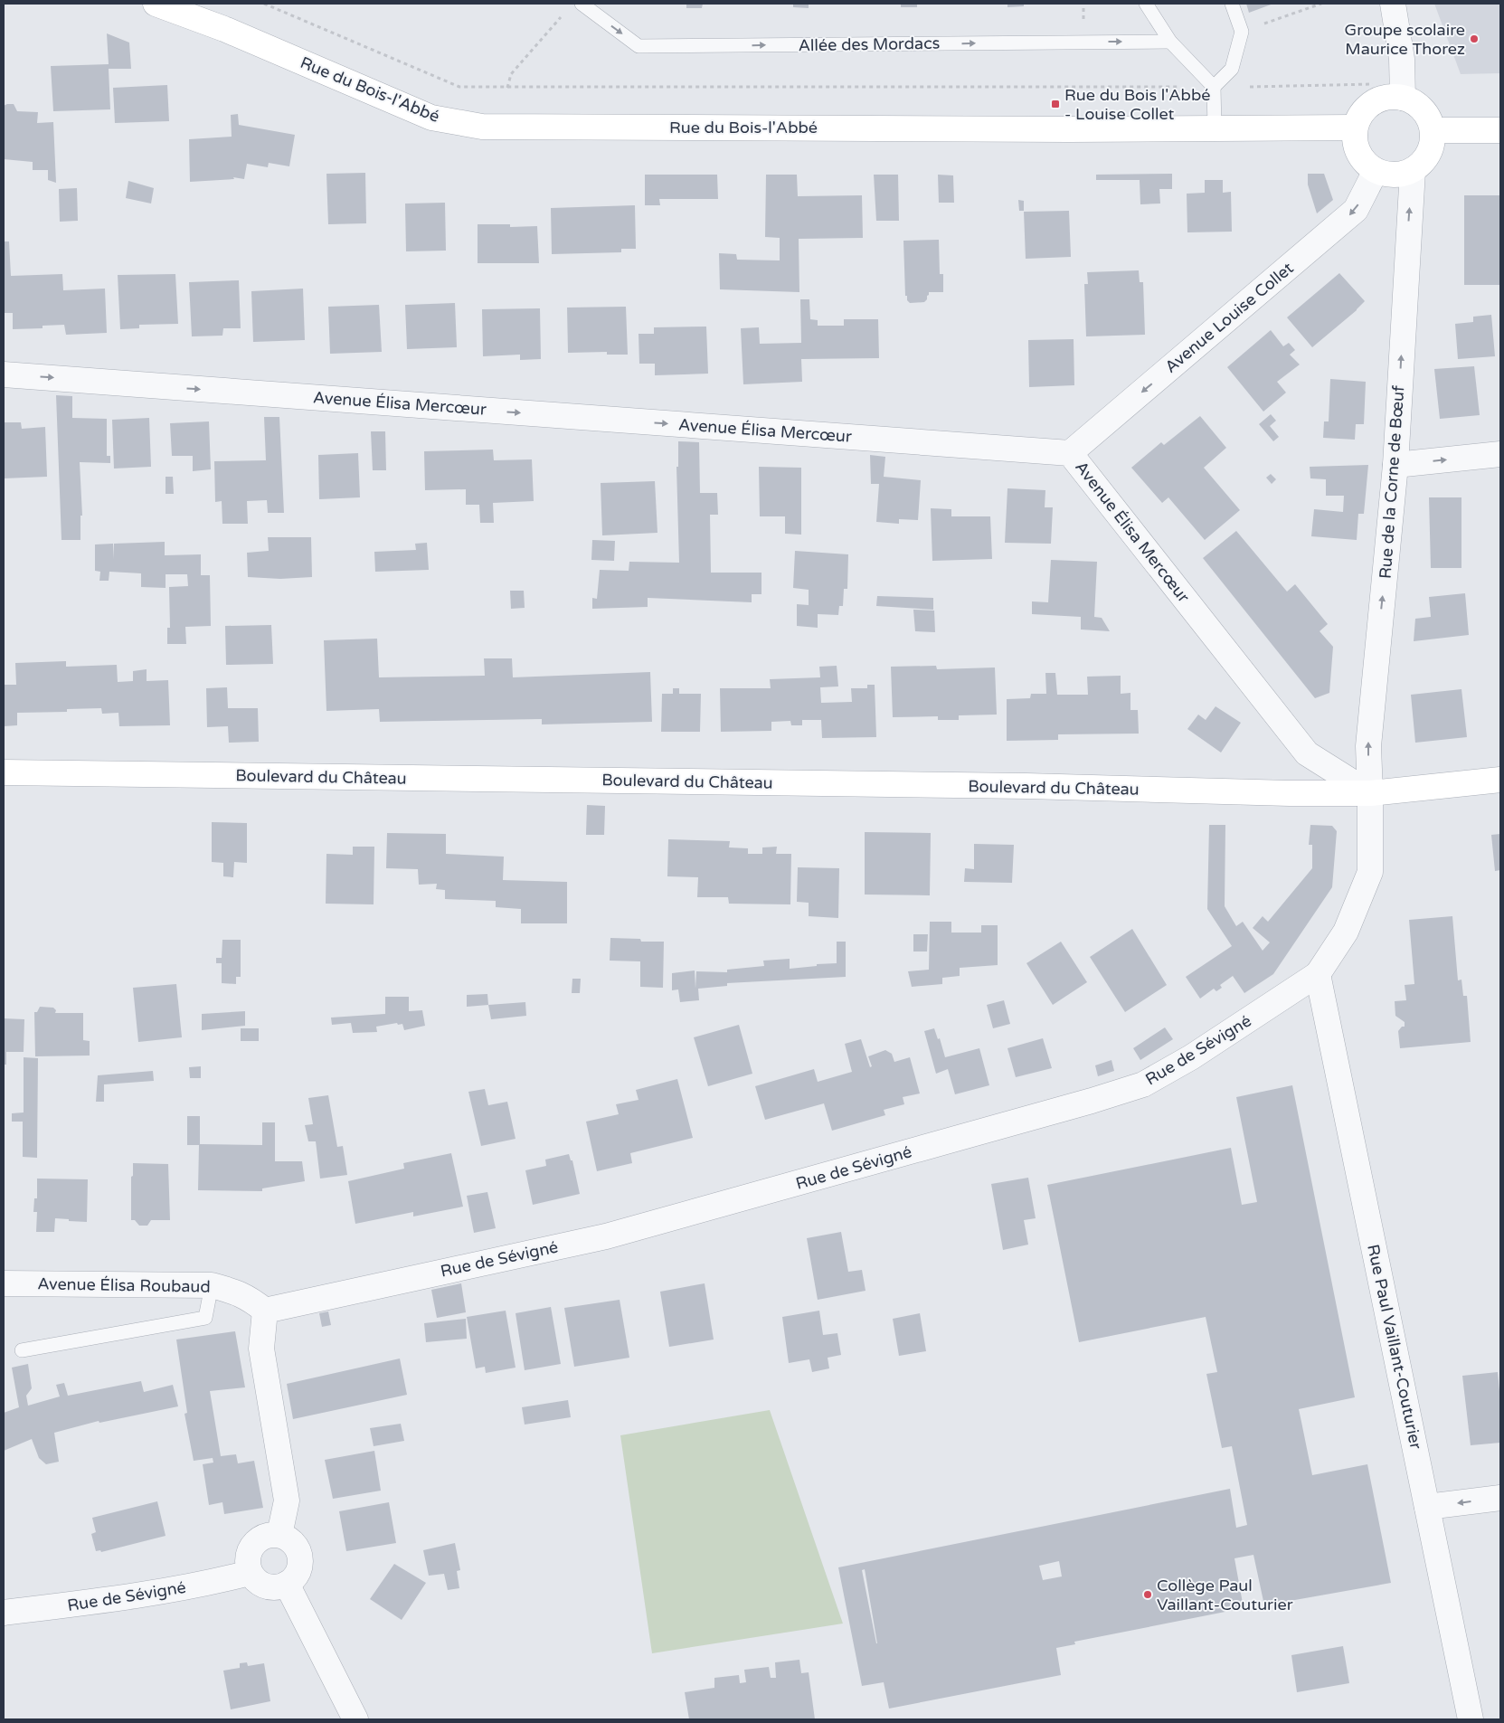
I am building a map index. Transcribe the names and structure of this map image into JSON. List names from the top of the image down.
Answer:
{
  "streets": {
    "main road": ["Rue du Bois-l'Abbé", "Boulevard du Château"],
    "street": [
      "Avenue Louise Collet",
      "Avenue Élisa Mercœur",
      "Rue de la Corne de Bœuf",
      "Rue de Sévigné",
      "Avenue Élisa Roubaud",
      "Rue Paul Vaillant-Couturier"
    ],
    "lane": ["Allée des Mordacs"]
  },
  "crossings": [
    ["Rue du Bois-l'Abbé", "Avenue Louise Collet"],
    ["Rue du Bois-l'Abbé", "Rue de la Corne de Bœuf"],
    ["Avenue Louise Collet", "Avenue Élisa Mercœur"],
    ["Avenue Louise Collet", "Rue de la Corne de Bœuf"],
    ["Avenue Élisa Mercœur", "Rue de la Corne de Bœuf"],
    ["Avenue Élisa Mercœur", "Boulevard du Château"],
    ["Avenue Élisa Mercœur", "Rue de Sévigné"],
    ["Rue de la Corne de Bœuf", "Boulevard du Château"],
    ["Rue de la Corne de Bœuf", "Rue de Sévigné"],
    ["Boulevard du Château", "Rue de Sévigné"],
    ["Rue de Sévigné", "Avenue Élisa Roubaud"],
    ["Rue de Sévigné", "Rue Paul Vaillant-Couturier"]
  ],
  "one_way": [
    "Allée des Mordacs",
    "Avenue Louise Collet",
    "Avenue Élisa Mercœur",
    "Rue de la Corne de Bœuf"
  ],
  "places": {
    "other": ["Groupe scolaire Maurice Thorez", "Collège Paul Vaillant-Couturier"],
    "transit": ["Rue du Bois l'Abbé - Louise Collet"]
  }
}
